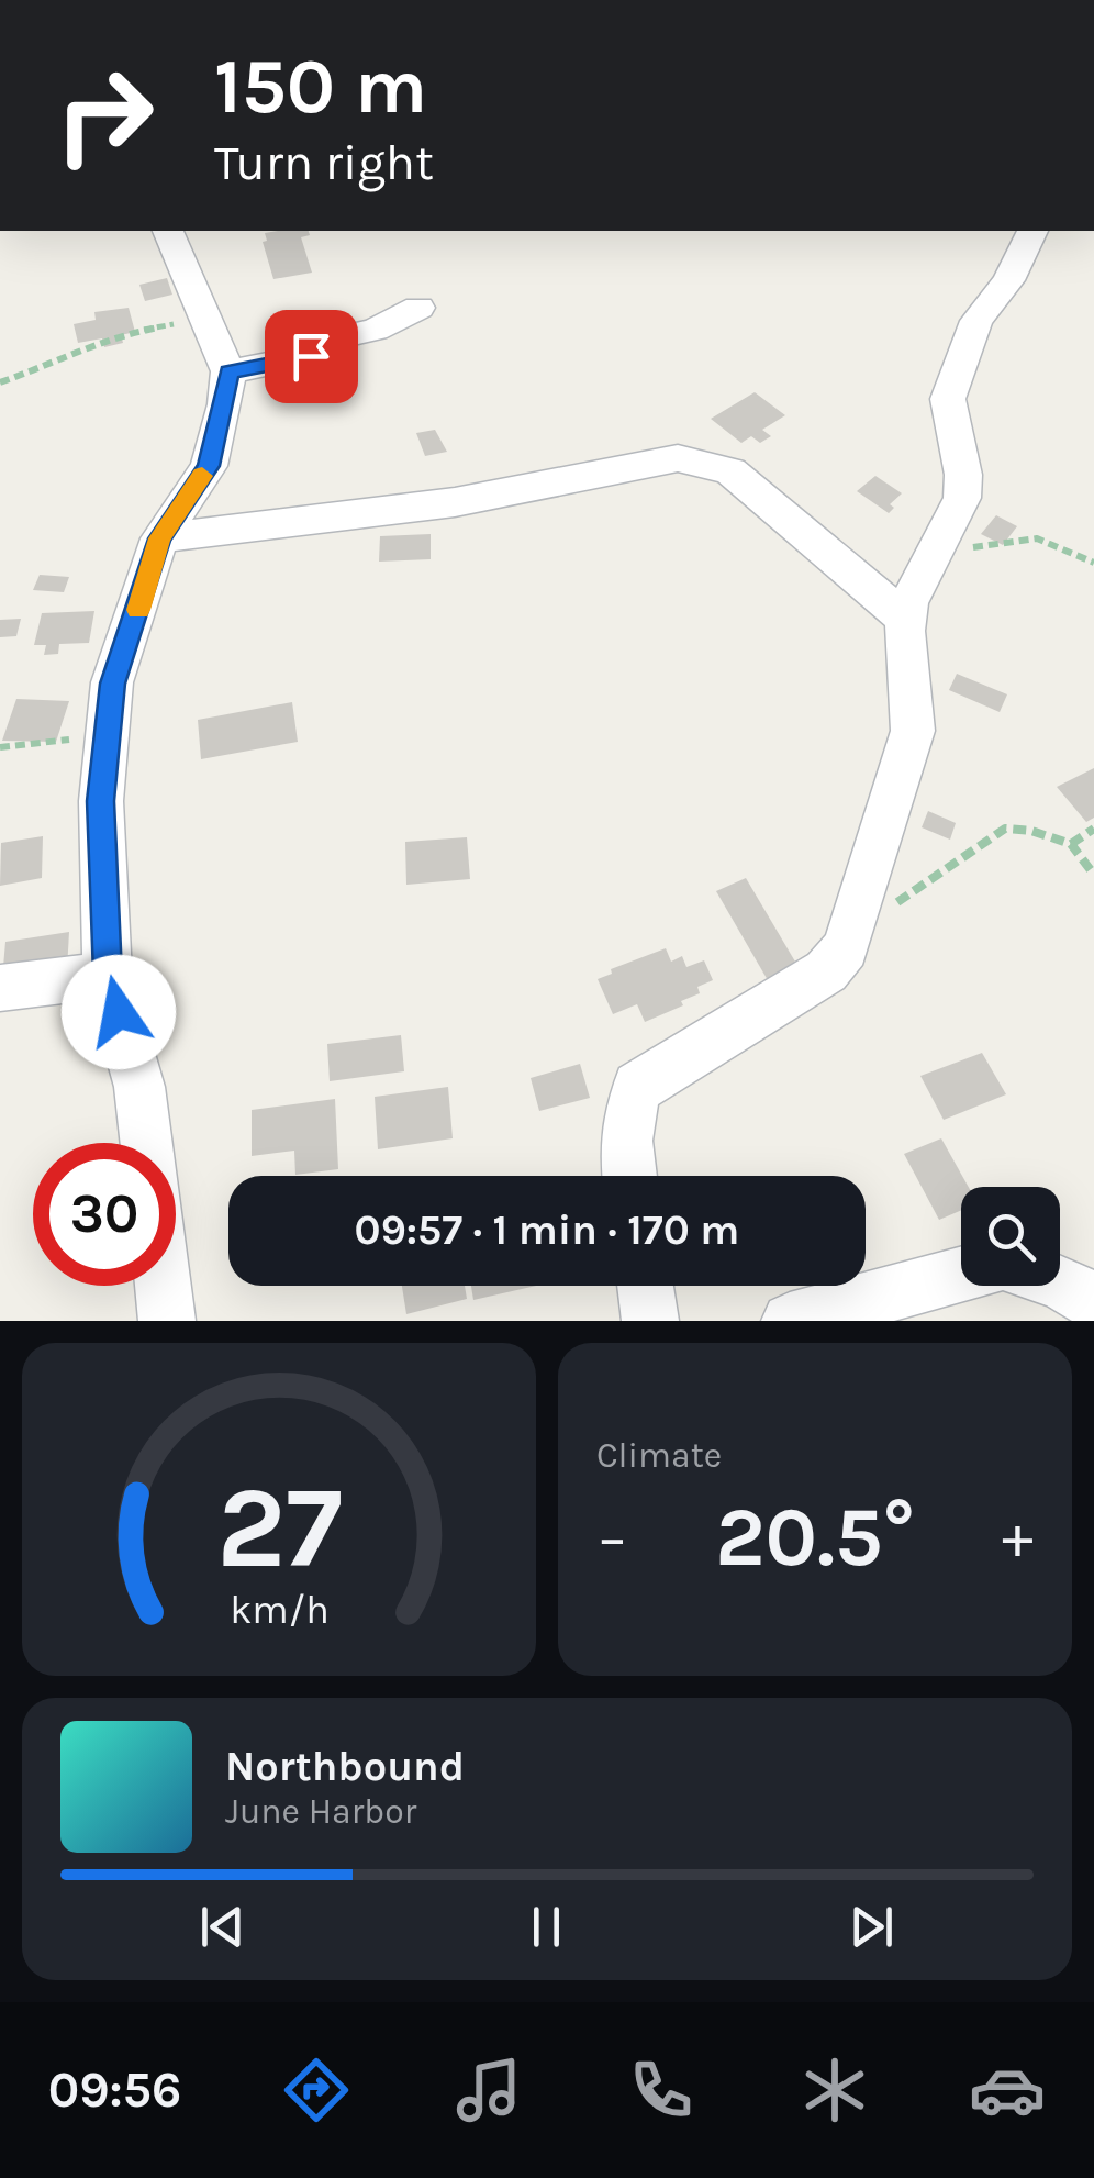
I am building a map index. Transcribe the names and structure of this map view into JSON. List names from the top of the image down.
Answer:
{
  "page": {
    "turn": ["150 m", "Turn right"],
    "limit": "30",
    "trip": "09:57 · 1 min · 170 m",
    "tile": "Climate",
    "heat": ["−", "20.5°", "+"],
    "song": ["Northbound", "June Harbor"],
    "tabs": "09:56",
    "gauge": ["27", "km/h"]
  }
}
